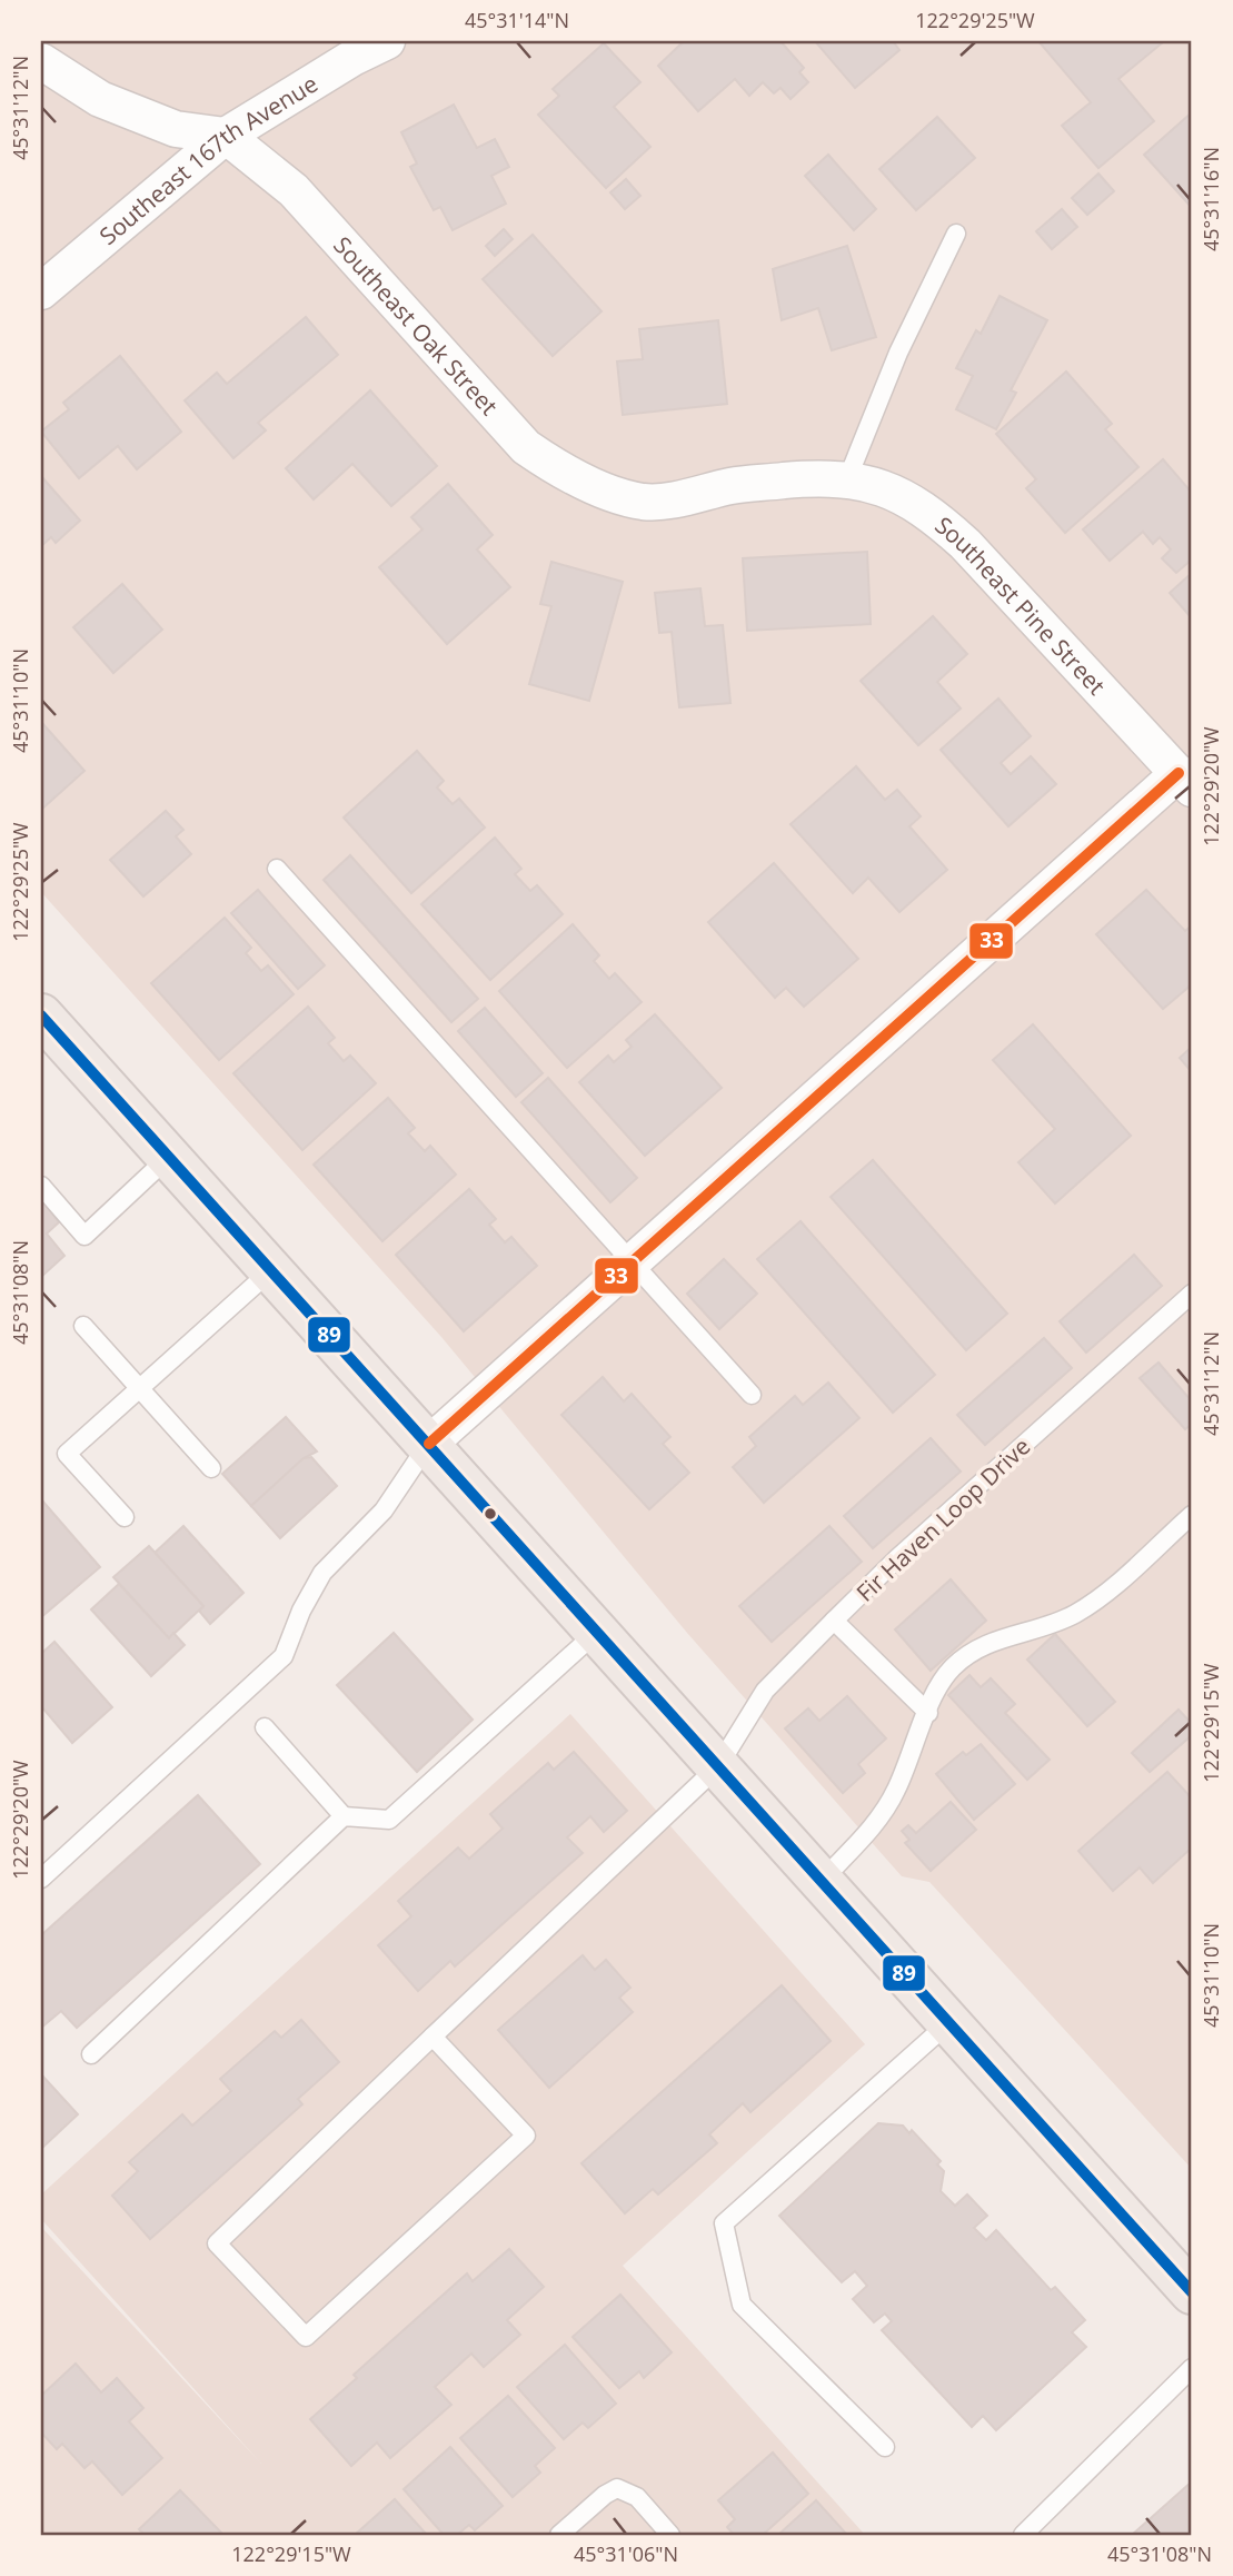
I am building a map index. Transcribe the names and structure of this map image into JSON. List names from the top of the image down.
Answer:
{
  "streets": {
    "street": ["Southeast 167th Avenue", "Southeast Oak Street", "Southeast Pine Street"],
    "lane": ["Fir Haven Loop Drive"]
  },
  "crossings": [
    ["Southeast 167th Avenue", "Southeast Oak Street"],
    ["Southeast Oak Street", "Southeast Pine Street"]
  ],
  "lines": ["transit line 33", "transit line 89"],
  "coordinates": [
    "45°31'14\"N",
    "122°29'25\"W",
    "45°31'12\"N",
    "45°31'16\"N",
    "45°31'10\"N",
    "122°29'20\"W",
    "45°31'08\"N",
    "122°29'15\"W",
    "45°31'06\"N"
  ]
}
